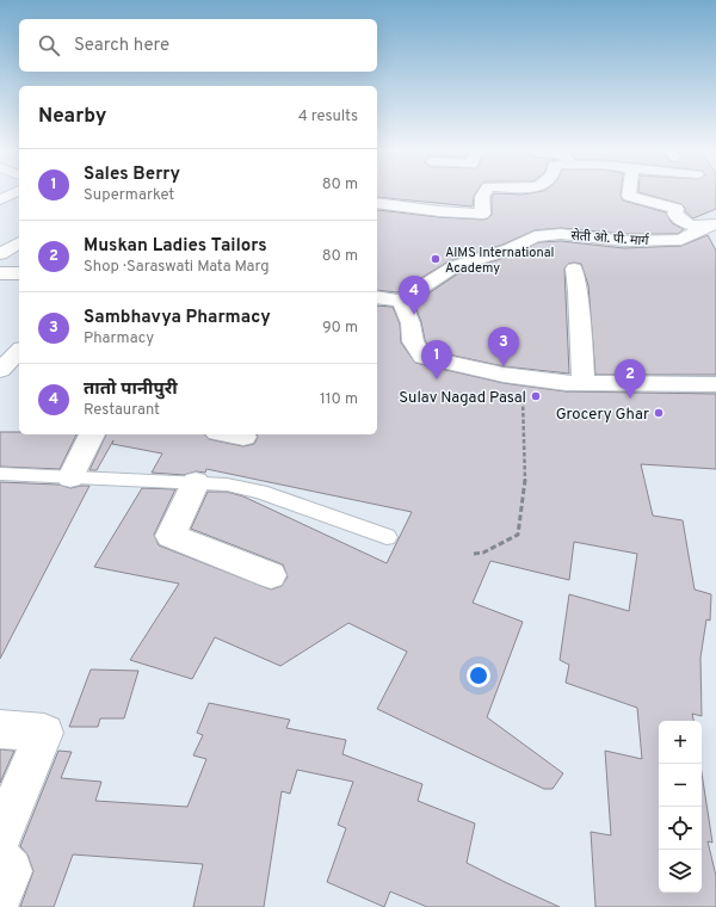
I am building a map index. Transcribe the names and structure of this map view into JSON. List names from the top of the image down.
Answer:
{
  "streets": {
    "street": ["सेती ओ. पी. मार्ग"]
  },
  "places": ["AIMS International Academy", "Sulav Nagad Pasal", "Grocery Ghar"],
  "page": {
    "search": "Search here",
    "heading": ["Nearby", "4 results"],
    "list": [
      {
        "mark": "1",
        "name": "Sales Berry",
        "note": "Supermarket",
        "value": "80 m"
      },
      {
        "mark": "2",
        "name": "Muskan Ladies Tailors",
        "note": "Shop · Saraswati Mata Marg",
        "value": "80 m"
      },
      {
        "mark": "3",
        "name": "Sambhavya Pharmacy",
        "note": "Pharmacy",
        "value": "90 m"
      },
      {
        "mark": "4",
        "name": "तातो पानीपुरी",
        "note": "Restaurant",
        "value": "110 m"
      }
    ],
    "pins": [
      "4",
      "3",
      "1",
      "2"
    ],
    "map_buttons": ["+", "−"]
  }
}
